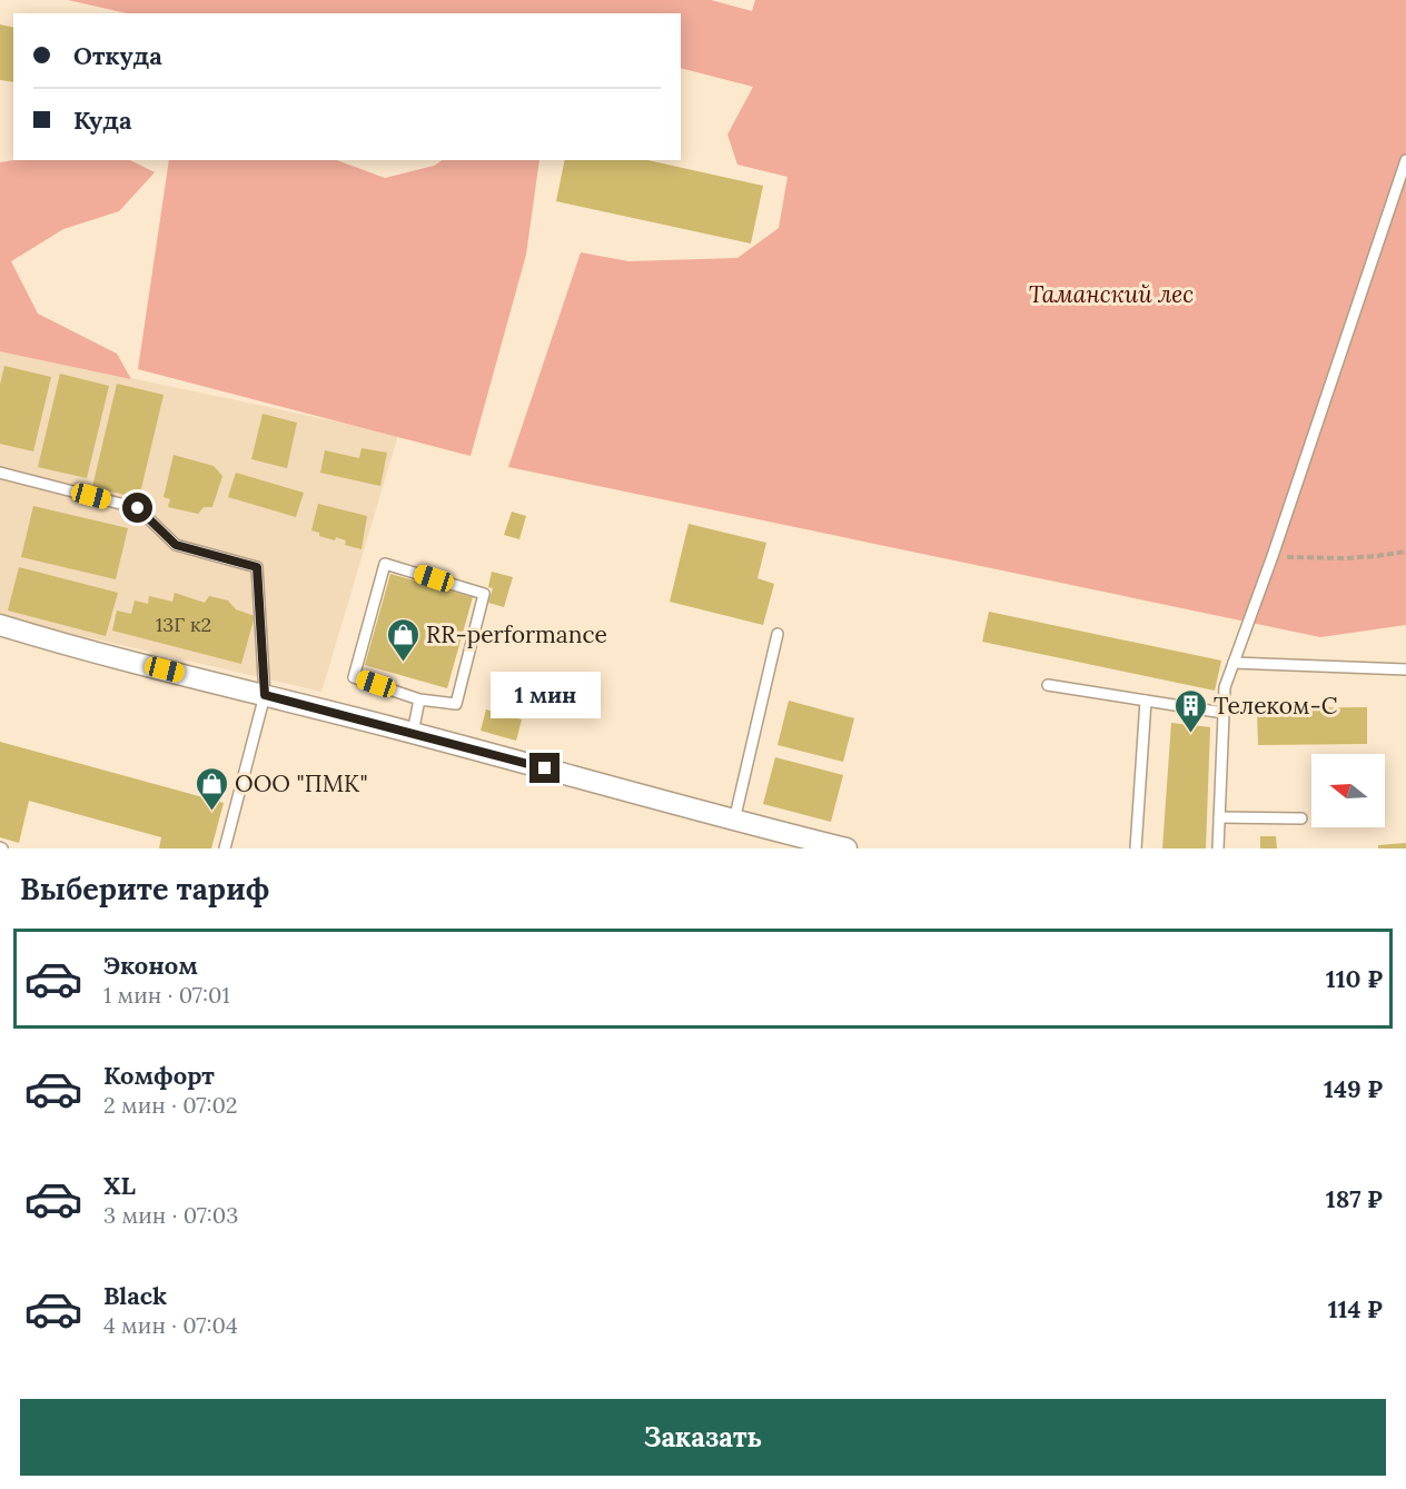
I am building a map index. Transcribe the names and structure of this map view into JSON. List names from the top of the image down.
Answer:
{
  "parks": ["Таманский лес"],
  "places": {
    "shop": ["RR-performance", "ООО \"ПМК\""],
    "building": ["Телеком-С"]
  },
  "house_numbers": ["13Г к2"],
  "north": "left",
  "page": {
    "banner": ["Откуда", "Куда"],
    "bubble": "1 мин",
    "heading": "Выберите тариф",
    "list": [
      {
        "name": "Эконом",
        "note": "1 мин · 07:01",
        "value": "110 ₽"
      },
      {
        "name": "Комфорт",
        "note": "2 мин · 07:02",
        "value": "149 ₽"
      },
      {
        "name": "XL",
        "note": "3 мин · 07:03",
        "value": "187 ₽"
      },
      {
        "name": "Black",
        "note": "4 мин · 07:04",
        "value": "114 ₽"
      }
    ],
    "buttons": "Заказать"
  }
}
